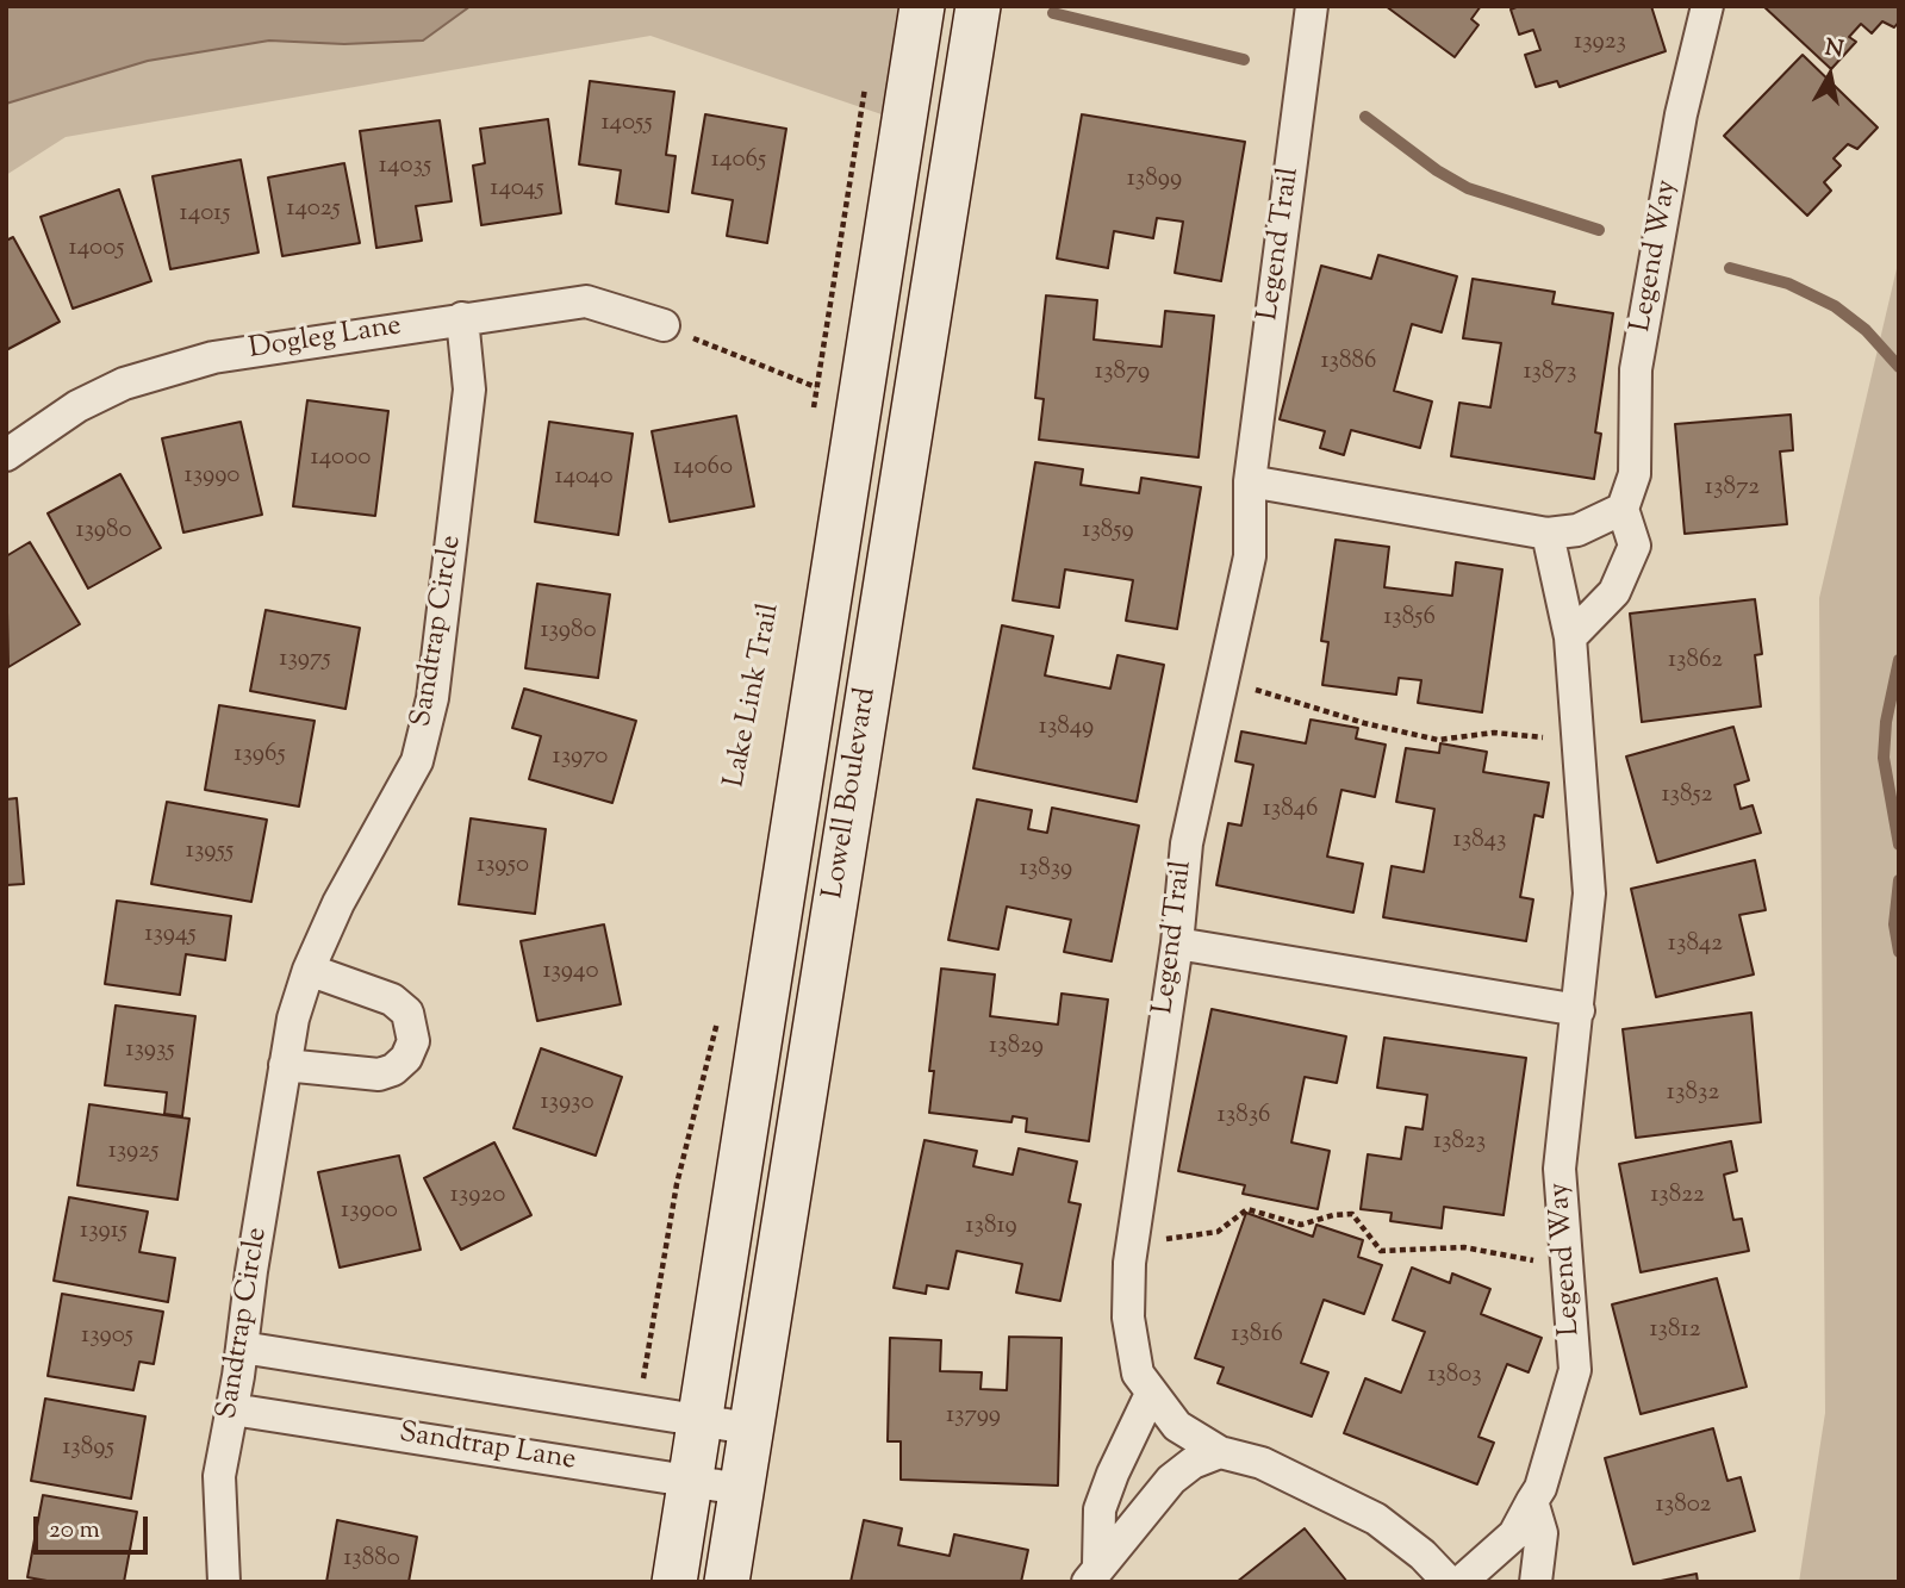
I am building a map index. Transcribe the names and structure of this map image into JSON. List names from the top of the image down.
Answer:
{
  "streets": {
    "main road": ["Lowell Boulevard"],
    "street": [
      "Legend Trail",
      "Legend Way",
      "Dogleg Lane",
      "Sandtrap Circle",
      "Sandtrap Lane"
    ]
  },
  "crossings": [
    ["Dogleg Lane", "Sandtrap Circle"],
    ["Sandtrap Circle", "Sandtrap Lane"],
    ["Lowell Boulevard", "Sandtrap Lane"]
  ],
  "house_numbers": [
    "13923",
    "14055",
    "14065",
    "14035",
    "13899",
    "14045",
    "14025",
    "14015",
    "14005",
    "13886",
    "13879",
    "13873",
    "14000",
    "14060",
    "13990",
    "14040",
    "13872",
    "13980",
    "13859",
    "13856",
    "13980",
    "13975",
    "13862",
    "13849",
    "13965",
    "13970",
    "13852",
    "13846",
    "13843",
    "13955",
    "13950",
    "13839",
    "13945",
    "13842",
    "13940",
    "13829",
    "13935",
    "13832",
    "13930",
    "13836",
    "13823",
    "13925",
    "13920",
    "13822",
    "13900",
    "13819",
    "13915",
    "13812",
    "13816",
    "13905",
    "13803",
    "13799",
    "13895",
    "13802",
    "13880"
  ],
  "scale_bar": "20 m",
  "north": "top"
}
